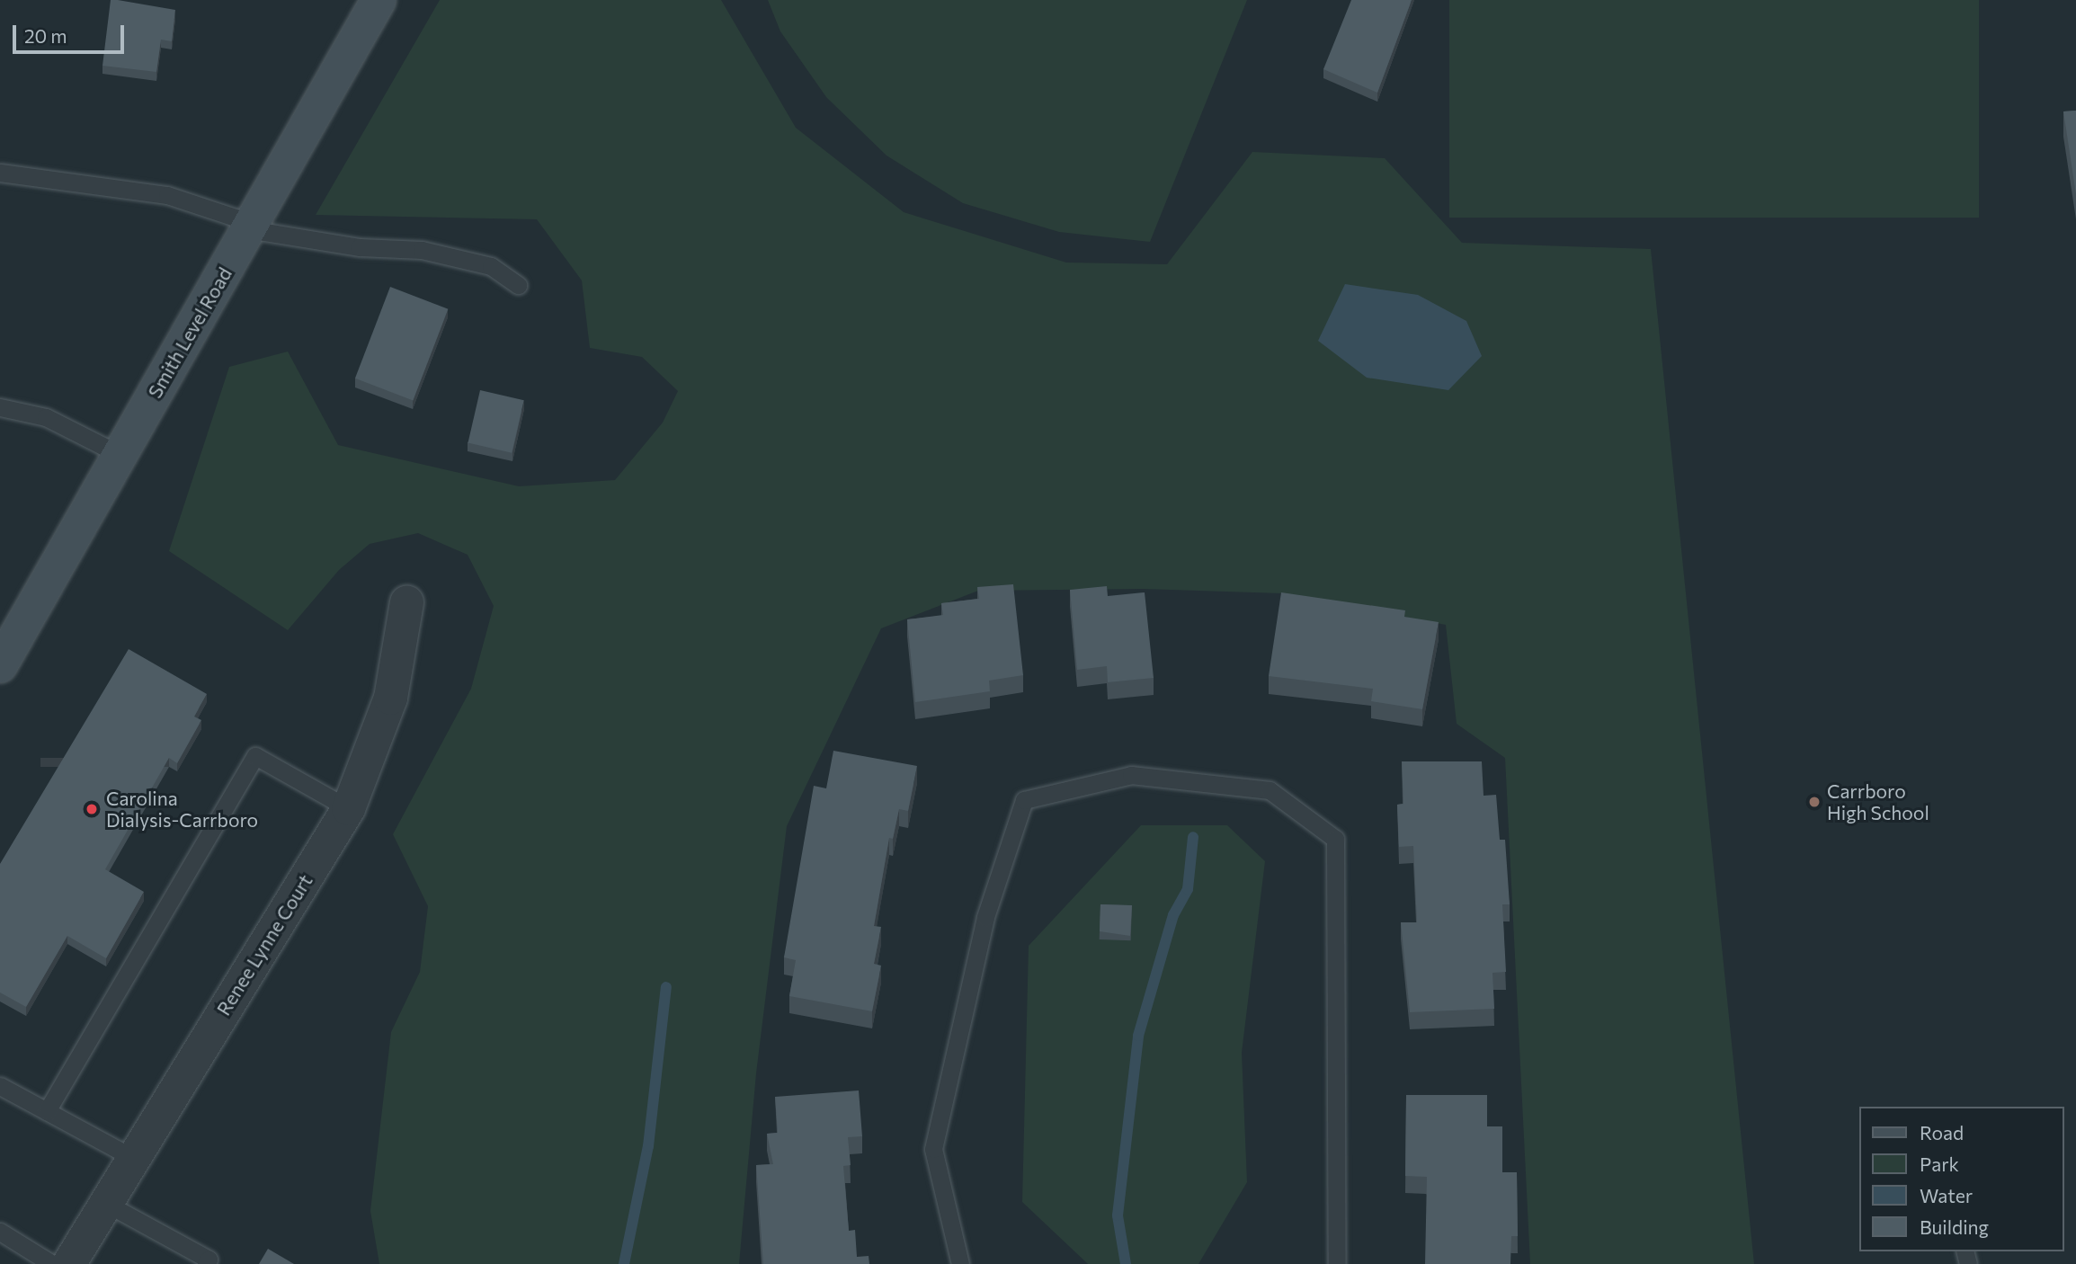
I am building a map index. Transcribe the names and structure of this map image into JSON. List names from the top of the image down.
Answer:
{
  "streets": {
    "main road": ["Smith Level Road"],
    "street": ["Renee Lynne Court"]
  },
  "places": ["Carrboro High School", "Carolina Dialysis-Carrboro"],
  "legend": [
    "Road",
    "Park",
    "Water",
    "Building"
  ],
  "scale_bar": "20 m"
}
